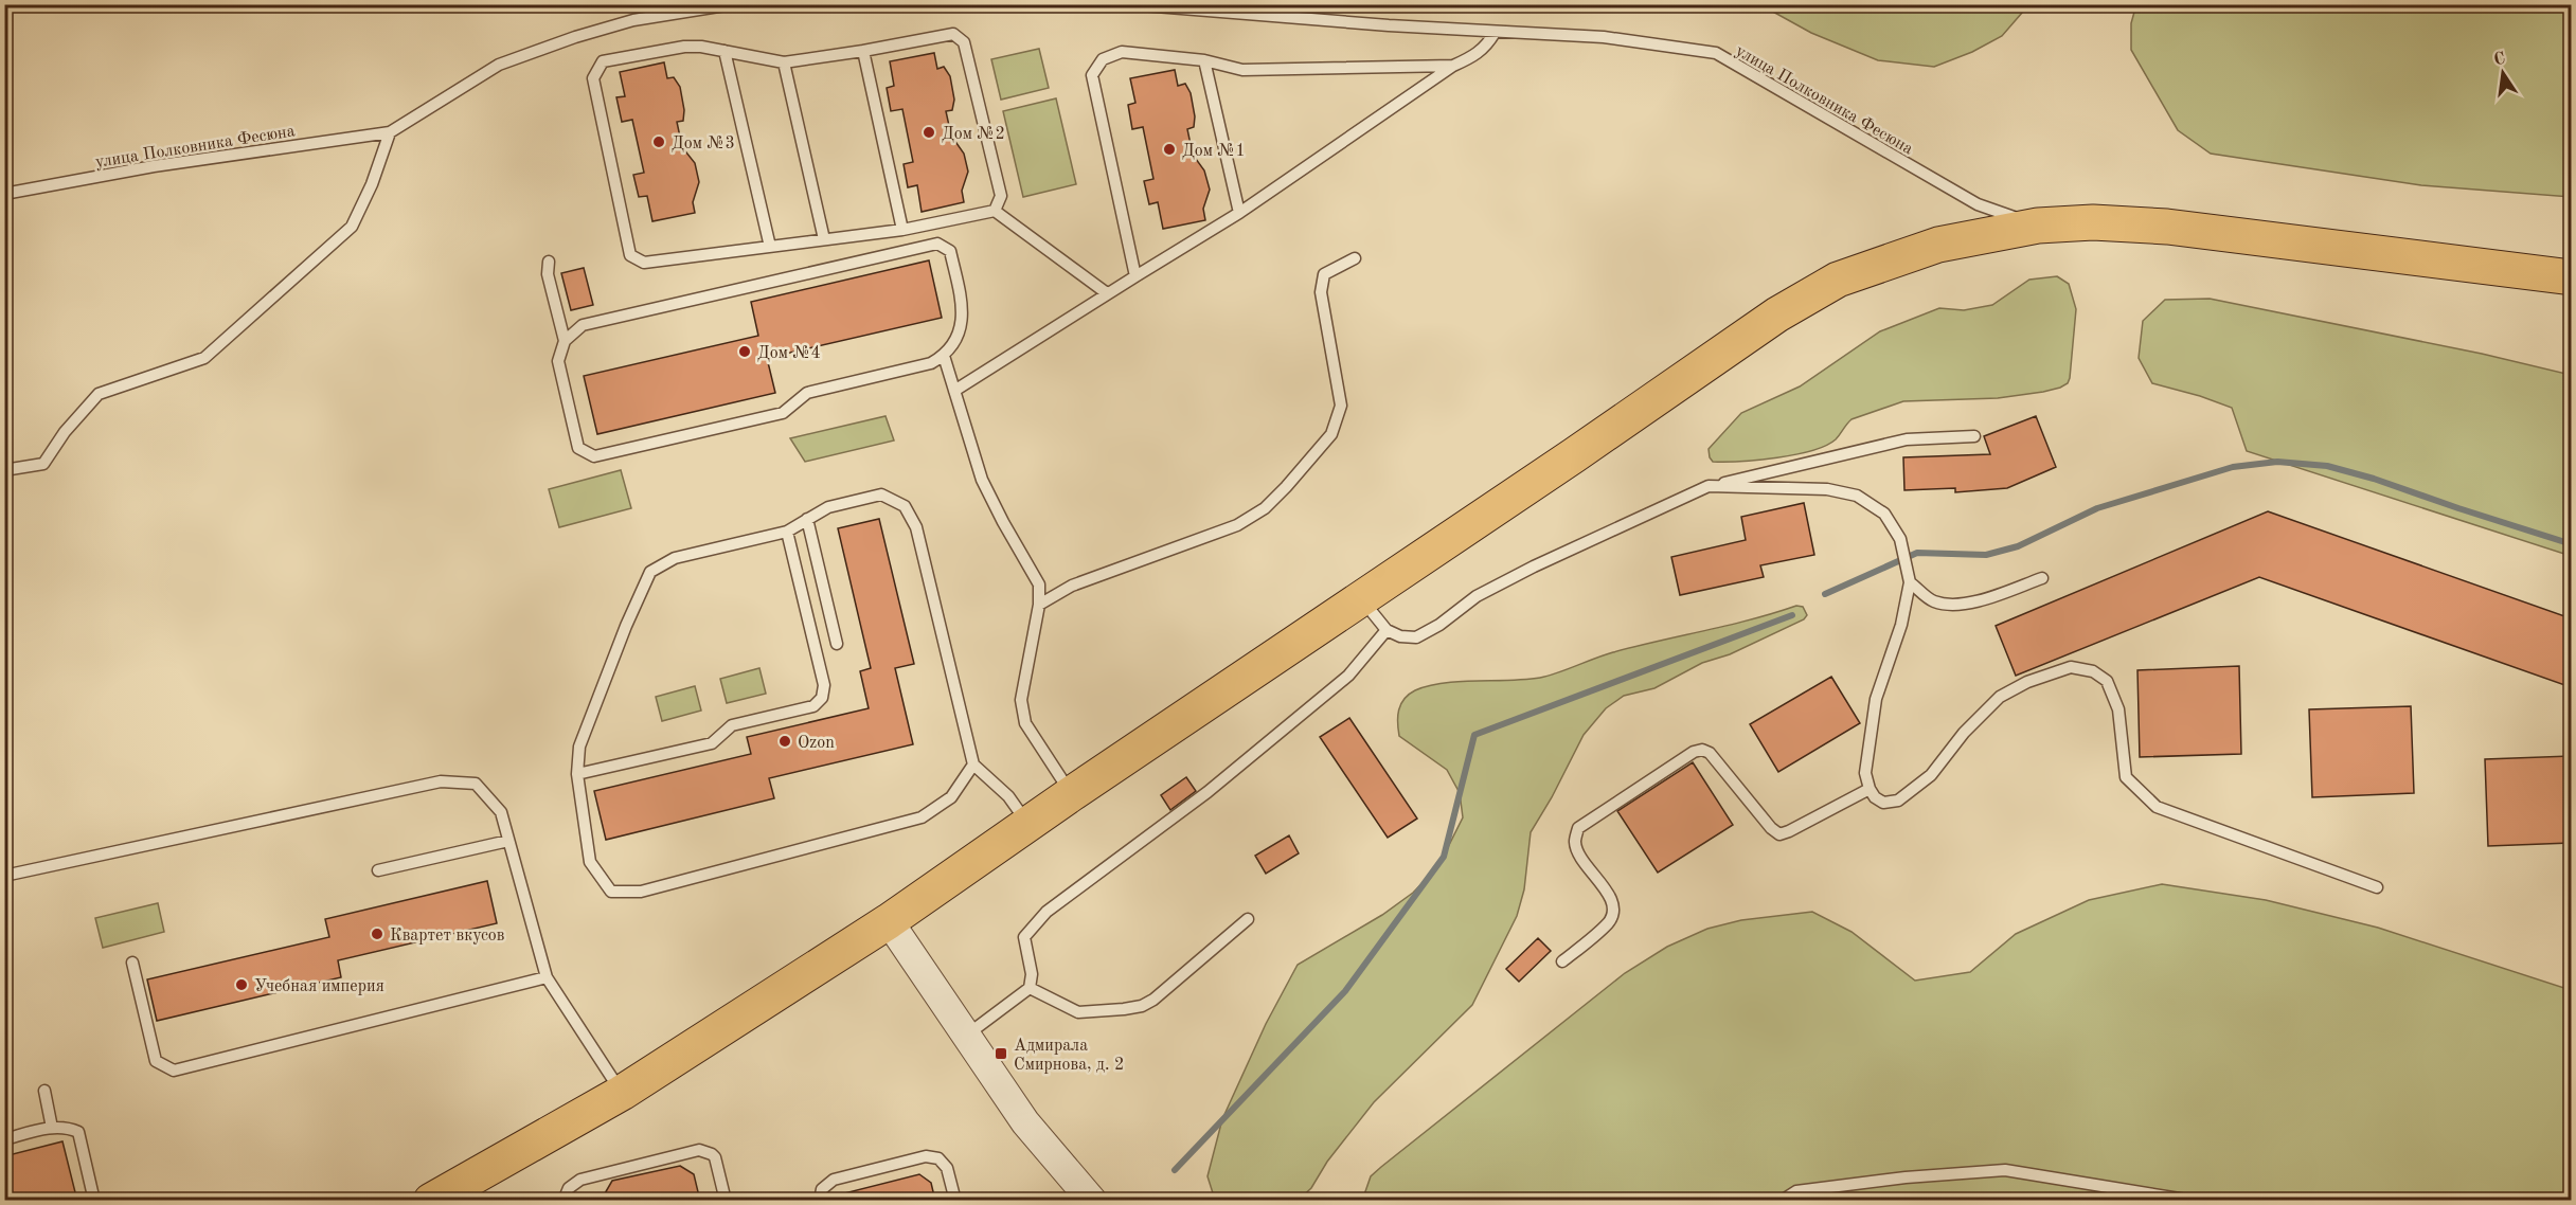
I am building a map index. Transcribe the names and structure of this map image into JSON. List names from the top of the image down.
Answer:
{
  "streets": {
    "lane": ["улица Полковника Фесюна"]
  },
  "places": {
    "other": [
      "Дом №2",
      "Дом №3",
      "Дом №1",
      "Дом №4",
      "Ozon",
      "Квартет вкусов",
      "Учебная империя"
    ],
    "transit": ["Адмирала Смирнова, д. 2"]
  },
  "north": "top"
}
